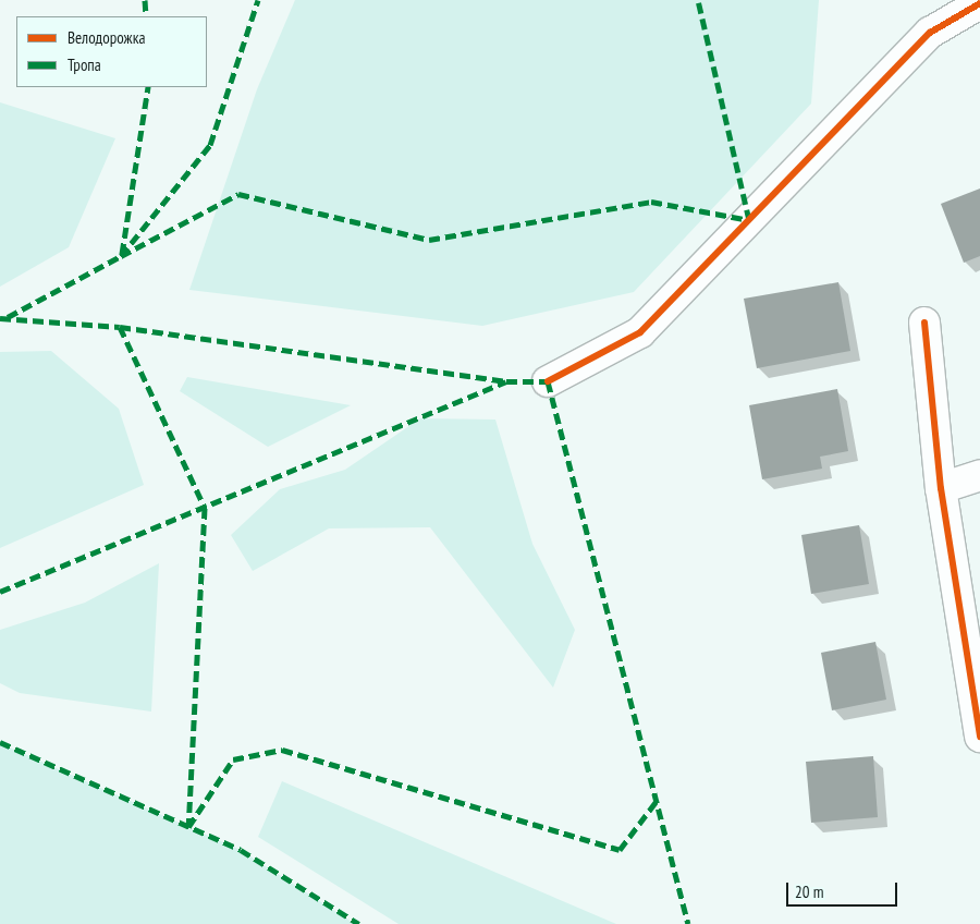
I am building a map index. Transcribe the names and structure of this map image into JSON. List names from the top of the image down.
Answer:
{
  "legend": ["Велодорожка", "Тропа"],
  "scale_bar": "20 m"
}
